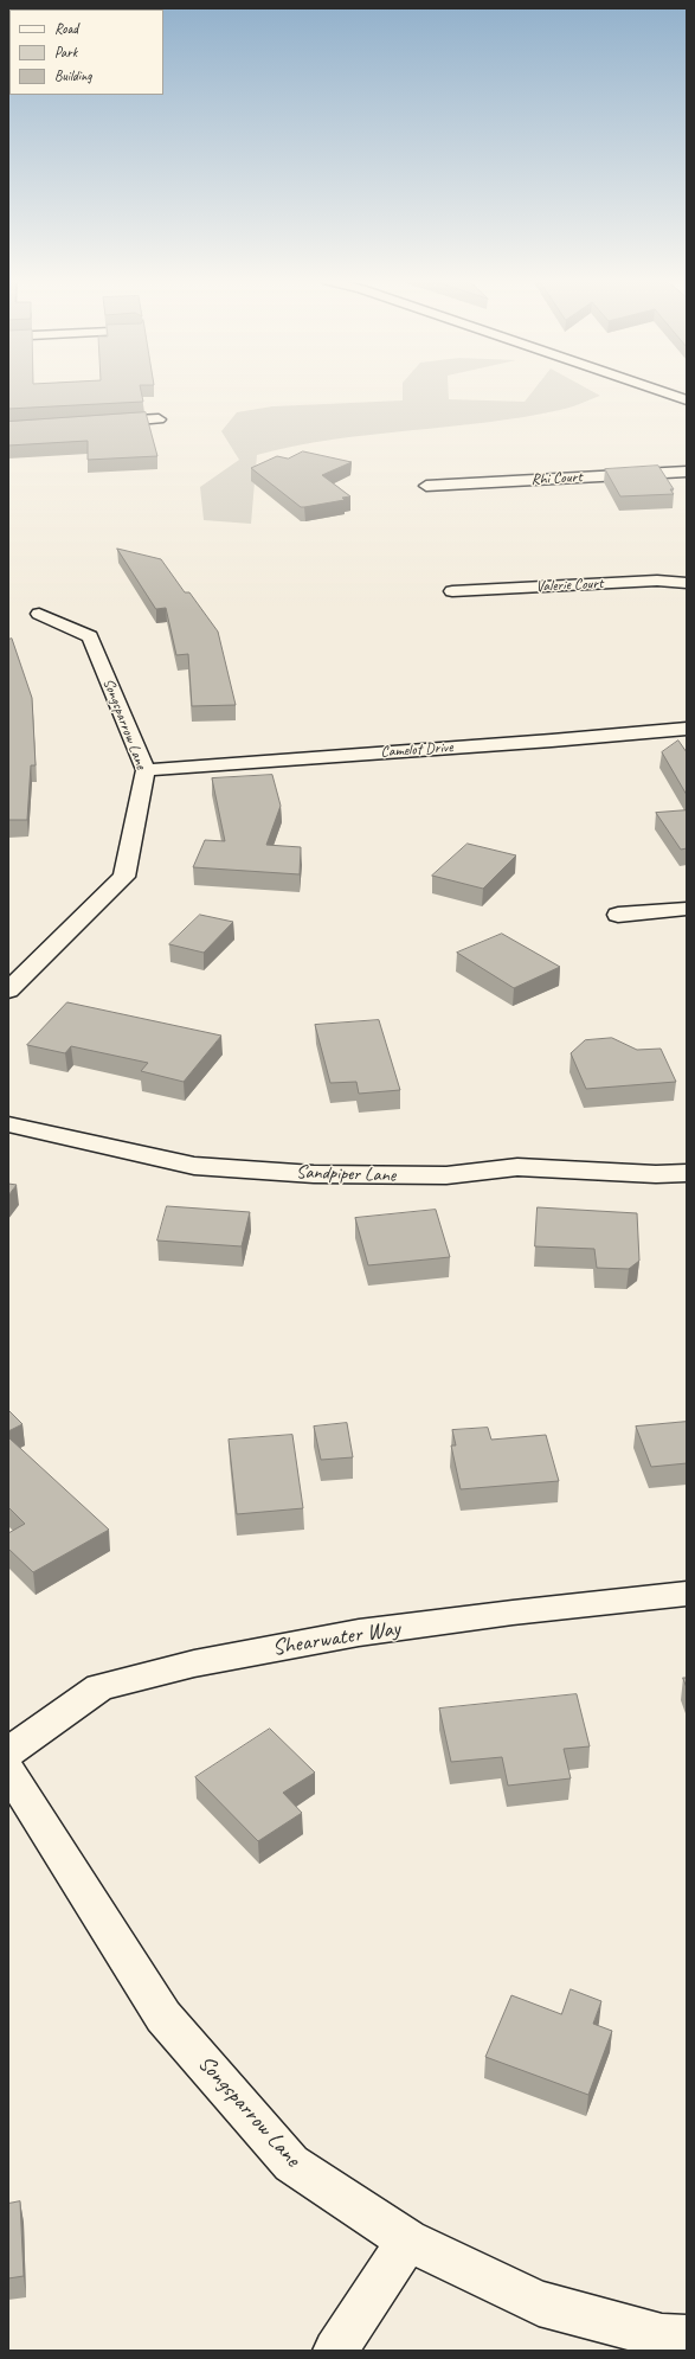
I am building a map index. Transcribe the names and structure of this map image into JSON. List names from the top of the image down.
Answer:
{
  "streets": {
    "street": [
      "Rhi Court",
      "Valerie Court",
      "Songsparrow Lane",
      "Camelot Drive",
      "Sandpiper Lane",
      "Shearwater Way"
    ]
  },
  "crossings": [
    ["Songsparrow Lane", "Camelot Drive"]
  ],
  "legend": ["Road", "Park", "Building"]
}
